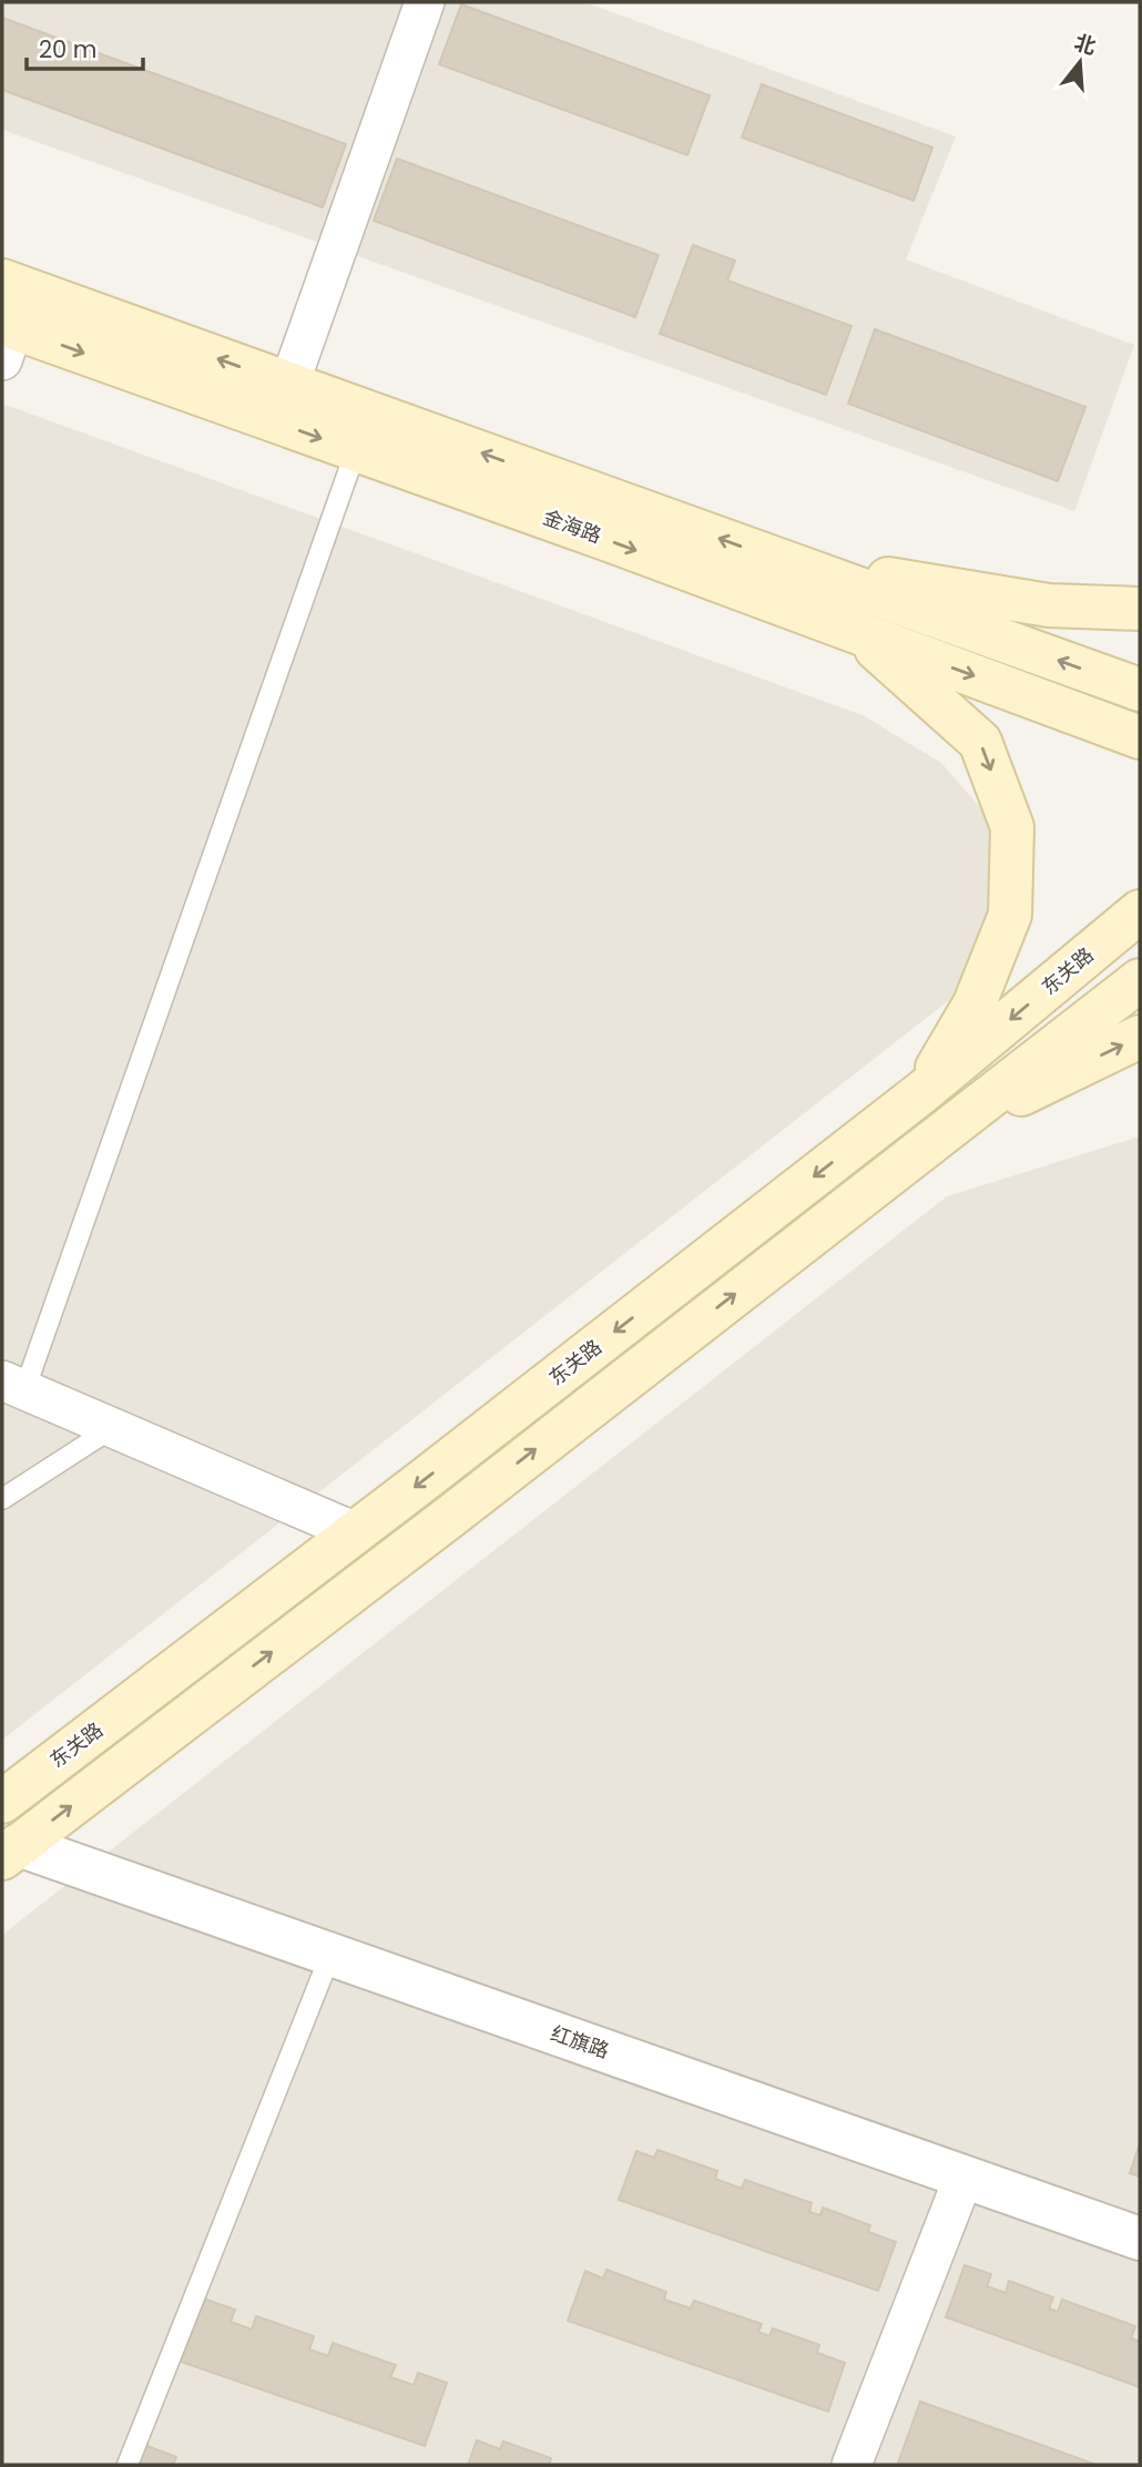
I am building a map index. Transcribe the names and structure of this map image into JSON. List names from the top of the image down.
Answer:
{
  "streets": {
    "main road": ["金海路", "东关路"],
    "street": ["红旗路"]
  },
  "scale_bar": "20 m",
  "north": "top"
}
